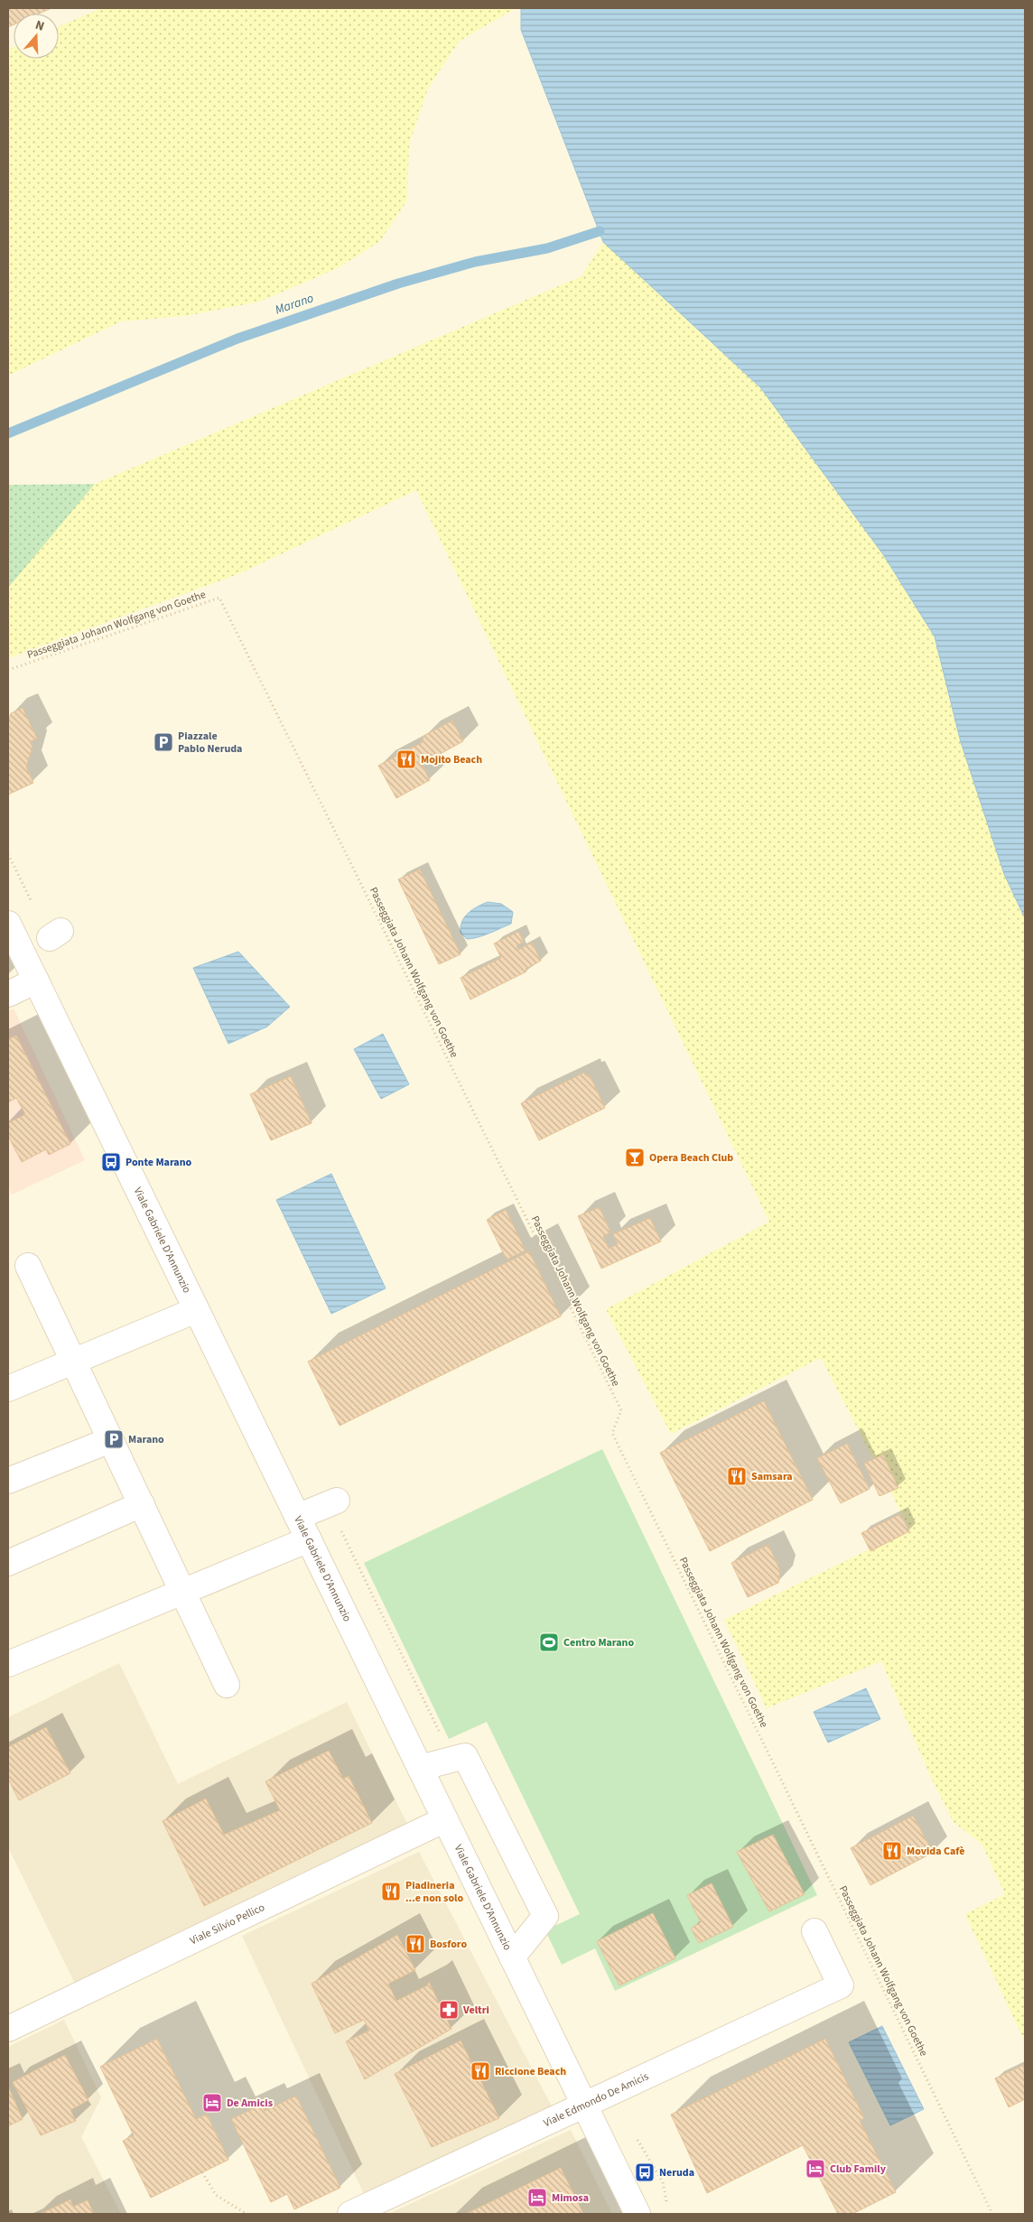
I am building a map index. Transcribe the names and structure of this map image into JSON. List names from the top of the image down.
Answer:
{
  "streets": {
    "street": ["Viale Gabriele D'Annunzio", "Viale Silvio Pellico", "Viale Edmondo De Amicis"],
    "path": ["Passeggiata Johann Wolfgang von Goethe"]
  },
  "crossings": [
    ["Viale Gabriele D'Annunzio", "Viale Silvio Pellico"],
    ["Viale Gabriele D'Annunzio", "Viale Edmondo De Amicis"]
  ],
  "water": ["Marano"],
  "places": {
    "parking": ["Piazzale Pablo Neruda", "Marano"],
    "restaurant": [
      "Mojito Beach",
      "Samsara",
      "Movida Cafè",
      "Piadineria ...e non solo",
      "Bosforo",
      "Riccione Beach"
    ],
    "bar": ["Opera Beach Club"],
    "bus stop": ["Ponte Marano", "Neruda"],
    "sports": ["Centro Marano"],
    "pharmacy": ["Veltri"],
    "hotel": ["De Amicis", "Club Family", "Mimosa"]
  },
  "north": "top"
}
